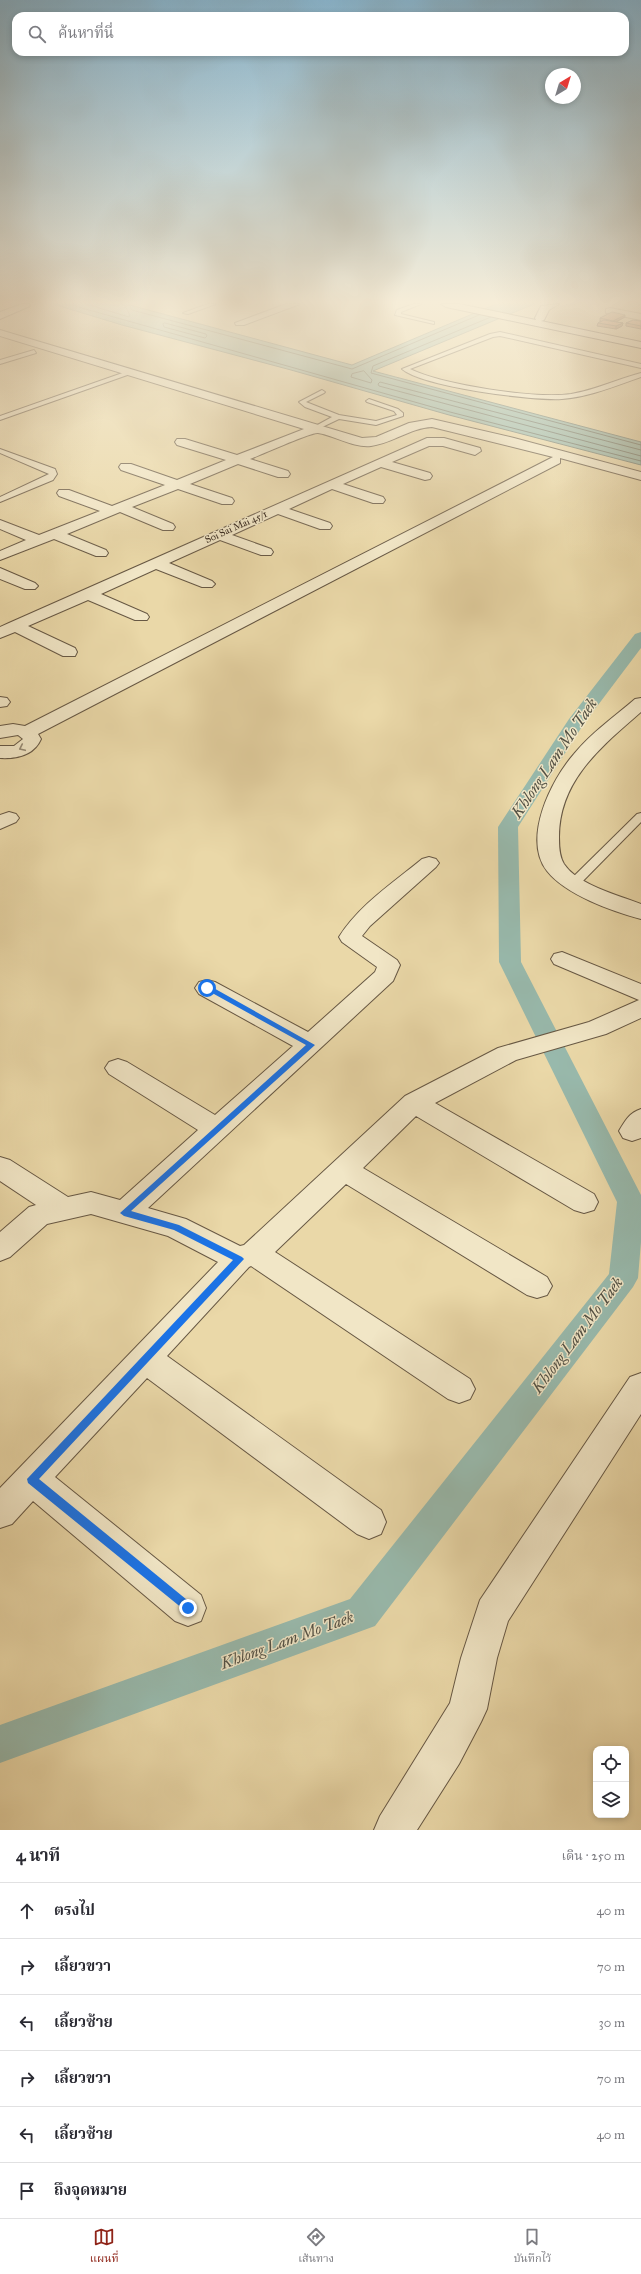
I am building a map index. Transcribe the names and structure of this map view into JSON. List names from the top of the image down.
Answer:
{
  "streets": {
    "street": ["Soi Sai Mai 45/1"]
  },
  "water": ["Khlong Lam Mo Taek"],
  "north": "top right",
  "page": {
    "search": "ค้นหาที่นี่",
    "heading": ["4 นาที", "เดิน · 250 m"],
    "list": [
      ["ตรงไป", "40 m"],
      ["เลี้ยวขวา", "70 m"],
      ["เลี้ยวซ้าย", "30 m"],
      ["เลี้ยวขวา", "70 m"],
      ["เลี้ยวซ้าย", "40 m"],
      "ถึงจุดหมาย"
    ],
    "nav": ["แผนที่", "เส้นทาง", "บันทึกไว้"]
  }
}
